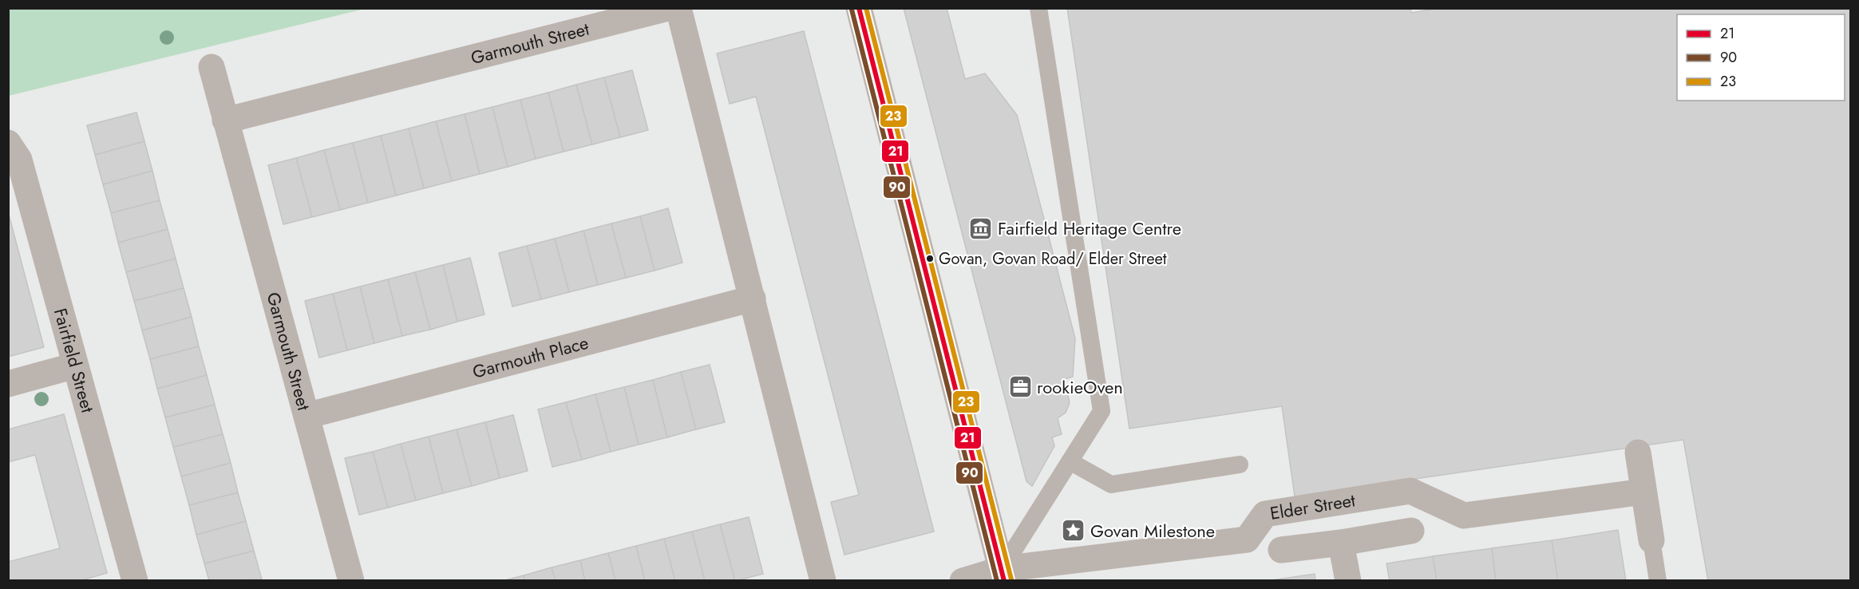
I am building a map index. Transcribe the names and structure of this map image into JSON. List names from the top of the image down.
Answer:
{
  "streets": {
    "street": [
      "Garmouth Street",
      "Garmouth Place",
      "Fairfield Street",
      "Elder Street"
    ]
  },
  "crossings": [
    ["Garmouth Street", "Garmouth Place"]
  ],
  "places": {
    "museum": ["Fairfield Heritage Centre"],
    "other": ["Govan, Govan Road/ Elder Street"],
    "office": ["rookieOven"],
    "place": ["Govan Milestone"]
  },
  "lines": ["transit line 21", "transit line 23", "transit line 90"],
  "legend": ["21", "90", "23"]
}
